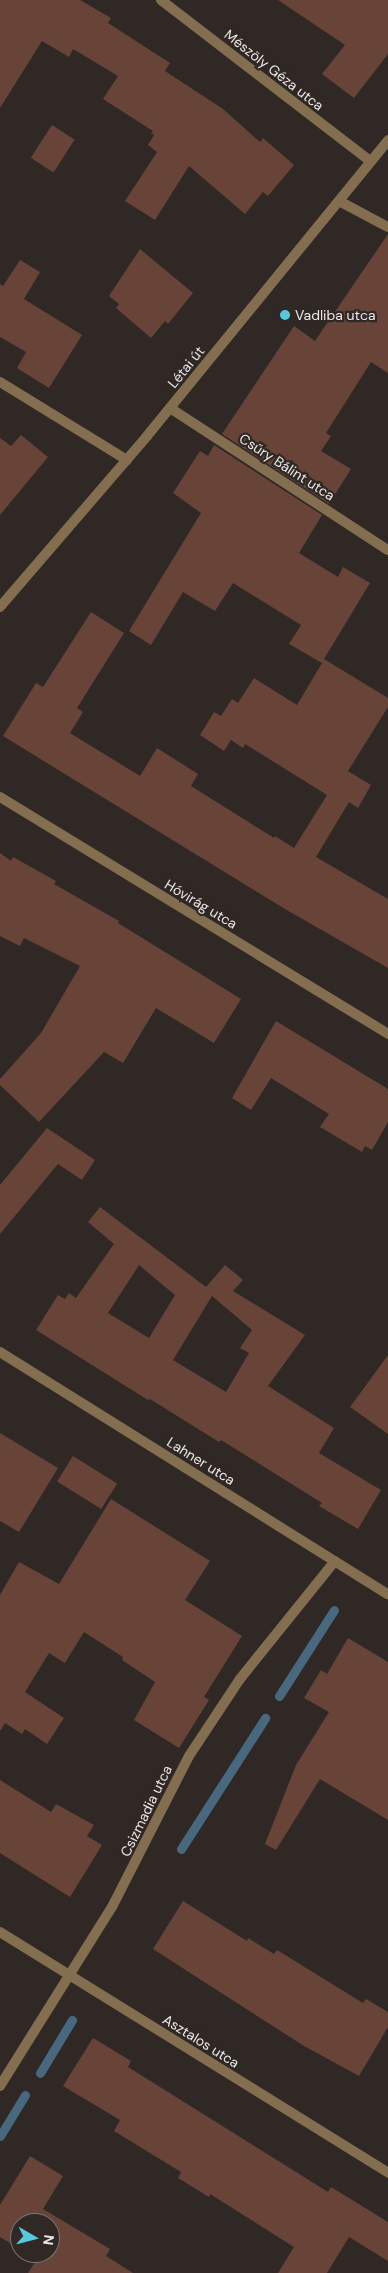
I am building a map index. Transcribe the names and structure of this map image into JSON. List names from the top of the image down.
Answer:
{
  "streets": {
    "street": [
      "Mészöly Géza utca",
      "Létai út",
      "Csűry Bálint utca",
      "Hóvirág utca",
      "Lahner utca",
      "Csizmadia utca",
      "Asztalos utca"
    ]
  },
  "crossings": [
    ["Mészöly Géza utca", "Létai út"],
    ["Létai út", "Csűry Bálint utca"],
    ["Lahner utca", "Csizmadia utca"],
    ["Csizmadia utca", "Asztalos utca"]
  ],
  "places": ["Vadliba utca"],
  "north": "right"
}
